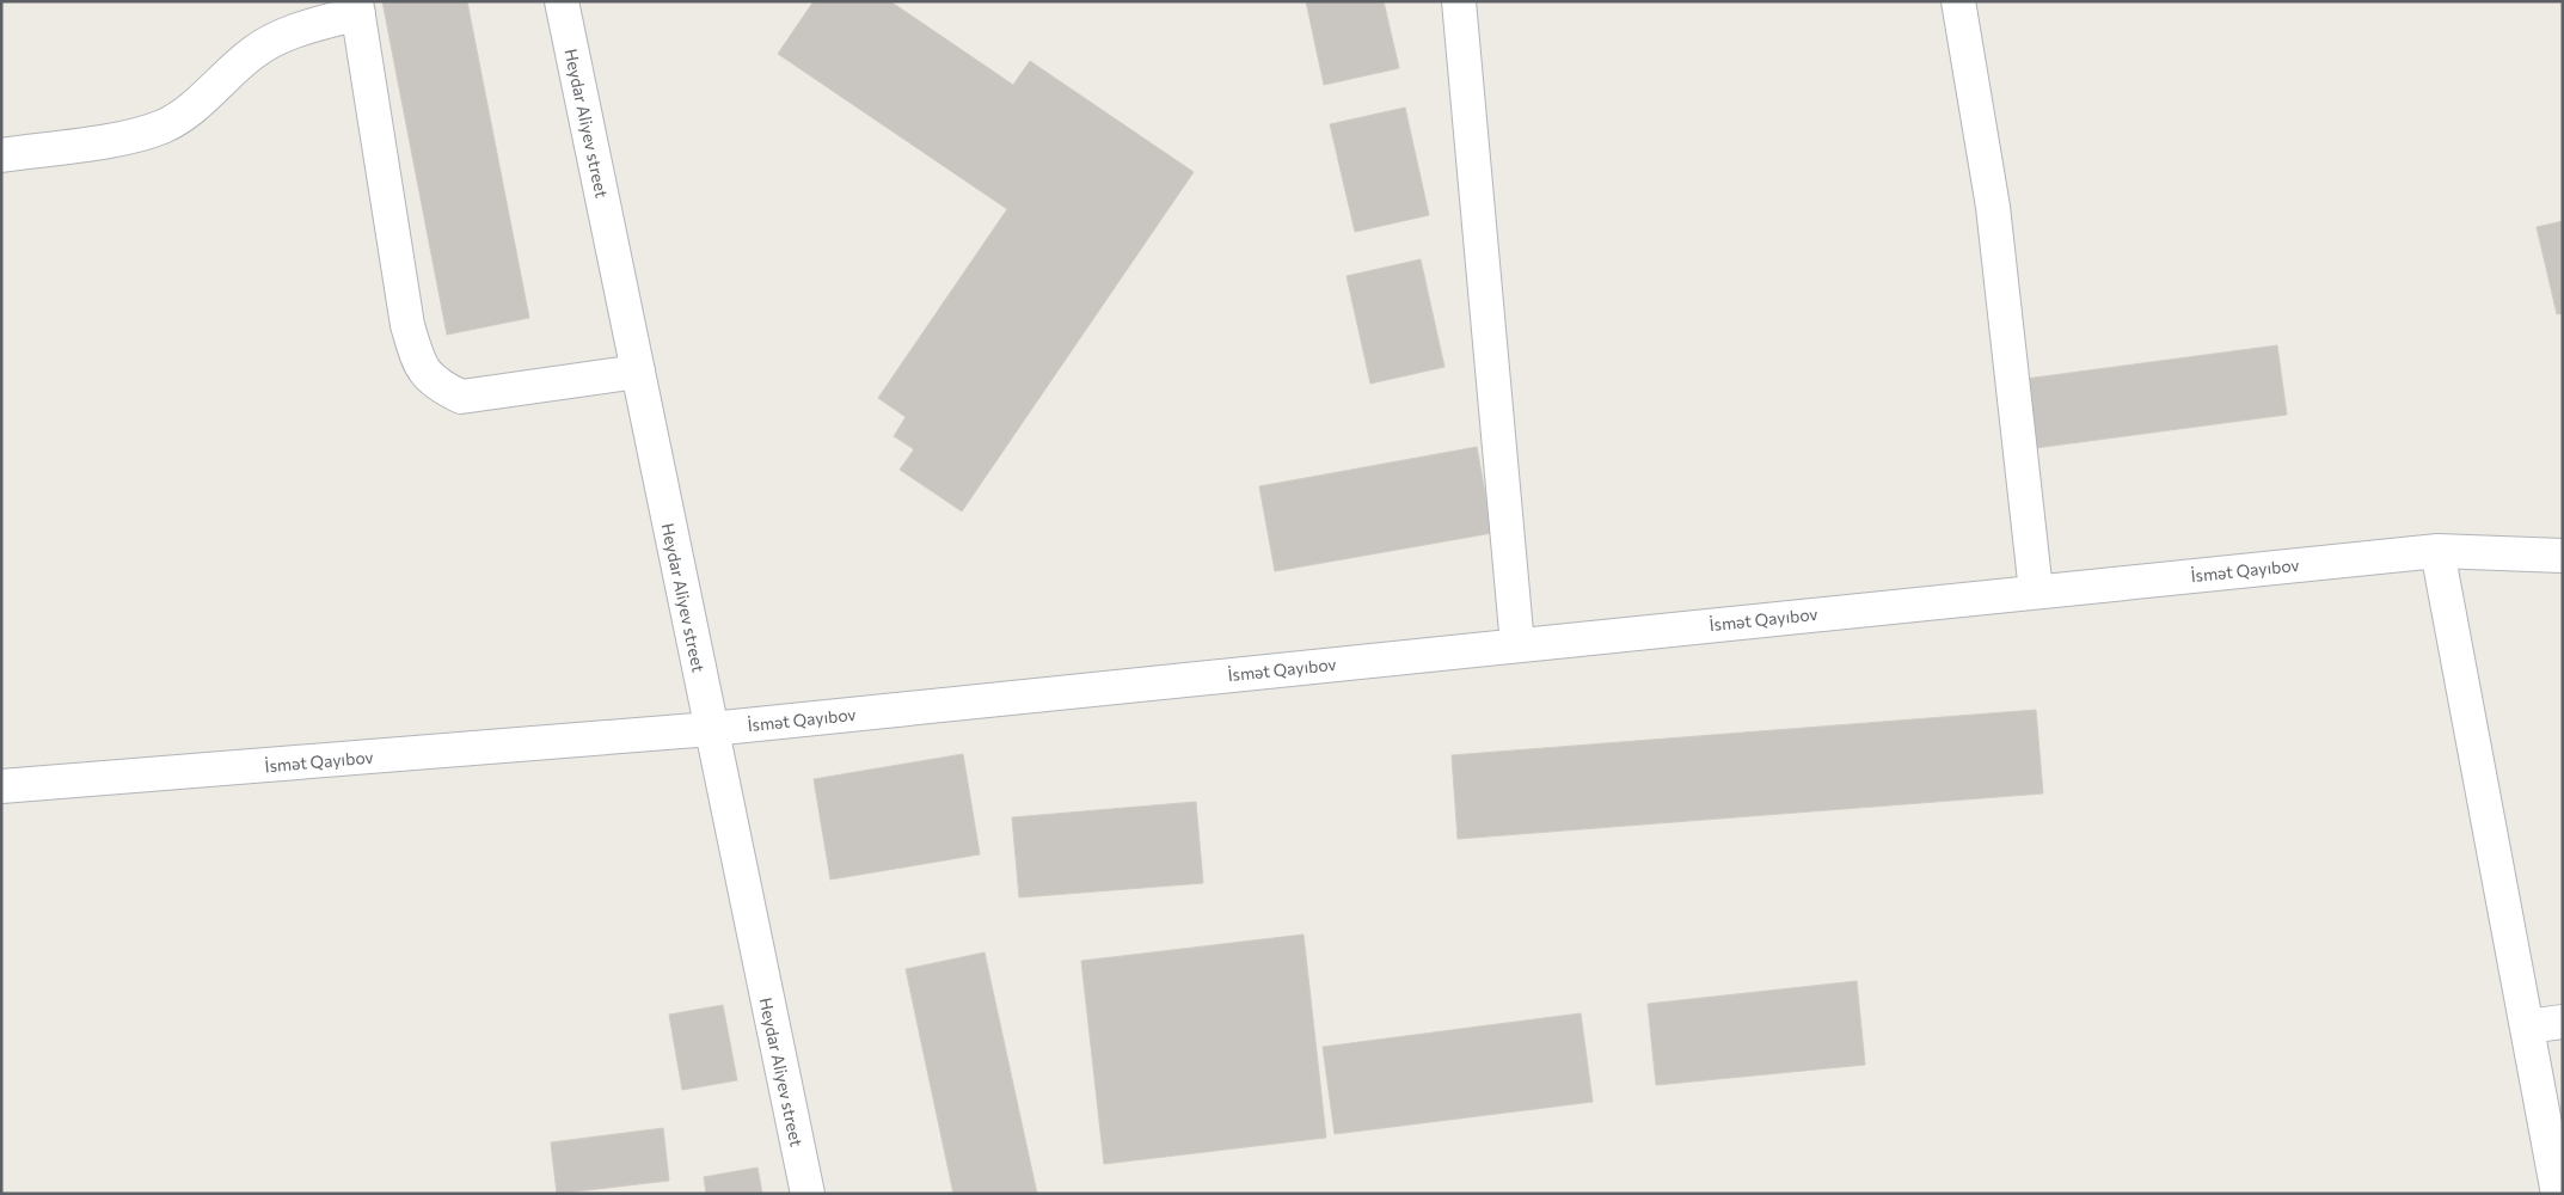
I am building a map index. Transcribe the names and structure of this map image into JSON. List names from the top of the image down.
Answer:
{
  "streets": {
    "street": ["Heydar Aliyev street", "İsmət Qayıbov"]
  },
  "crossings": [
    ["Heydar Aliyev street", "İsmət Qayıbov"]
  ]
}
